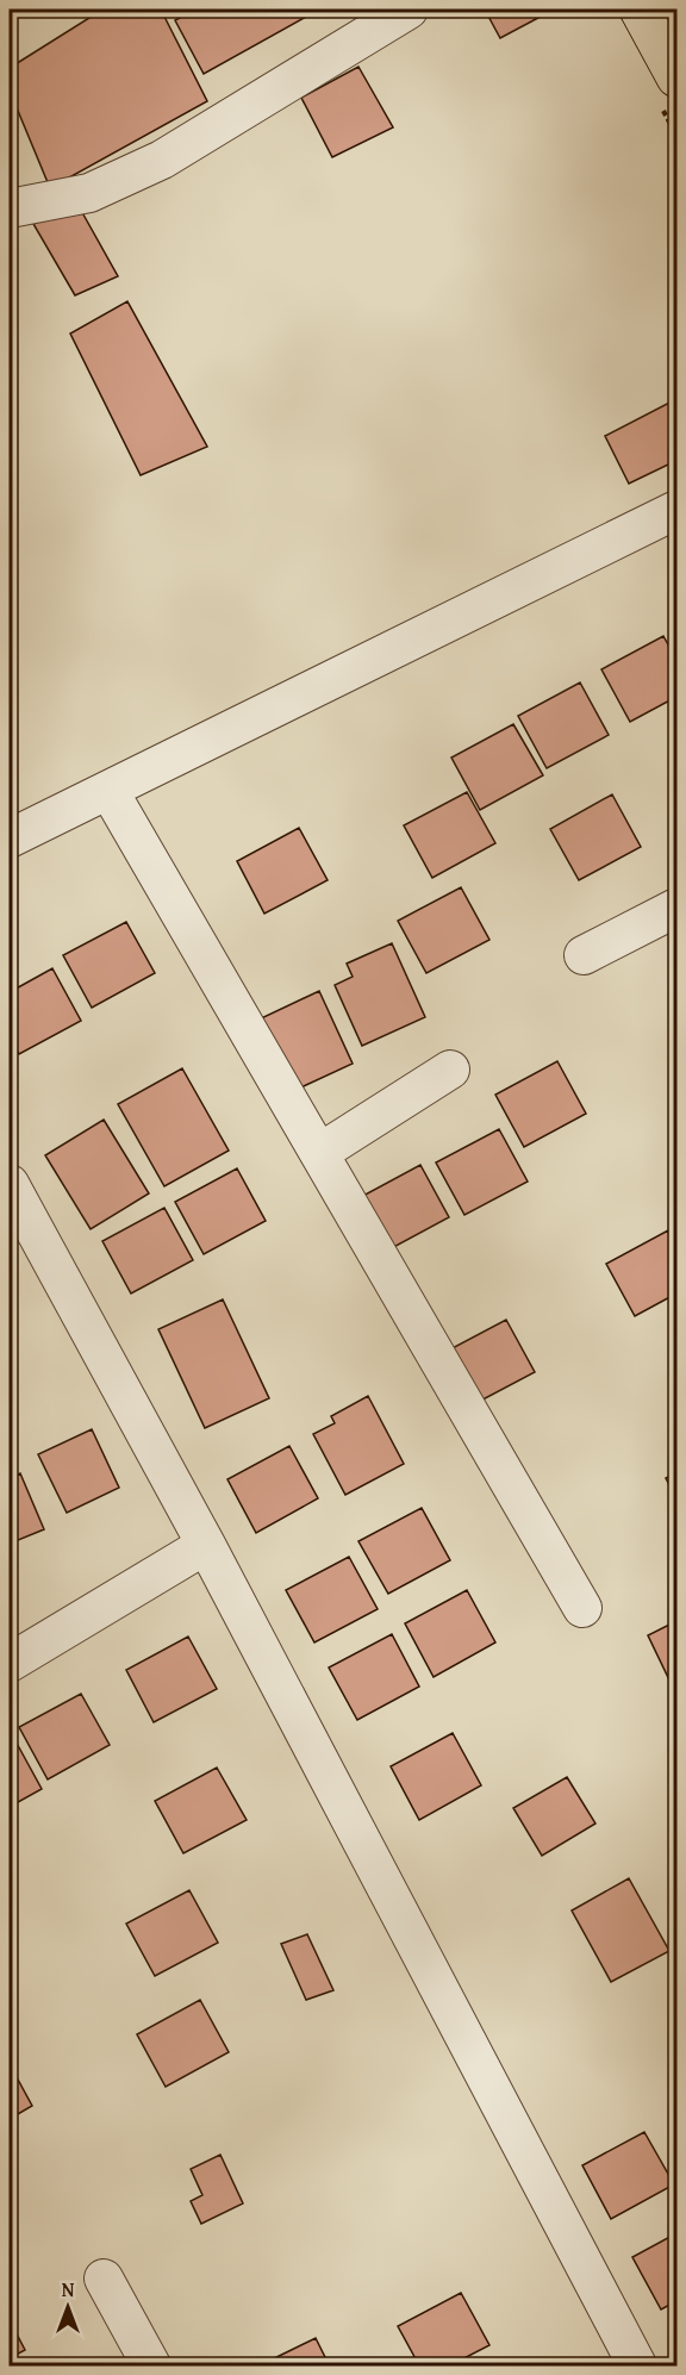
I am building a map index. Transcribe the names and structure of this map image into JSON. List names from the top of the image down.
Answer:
{
  "north": "top"
}
